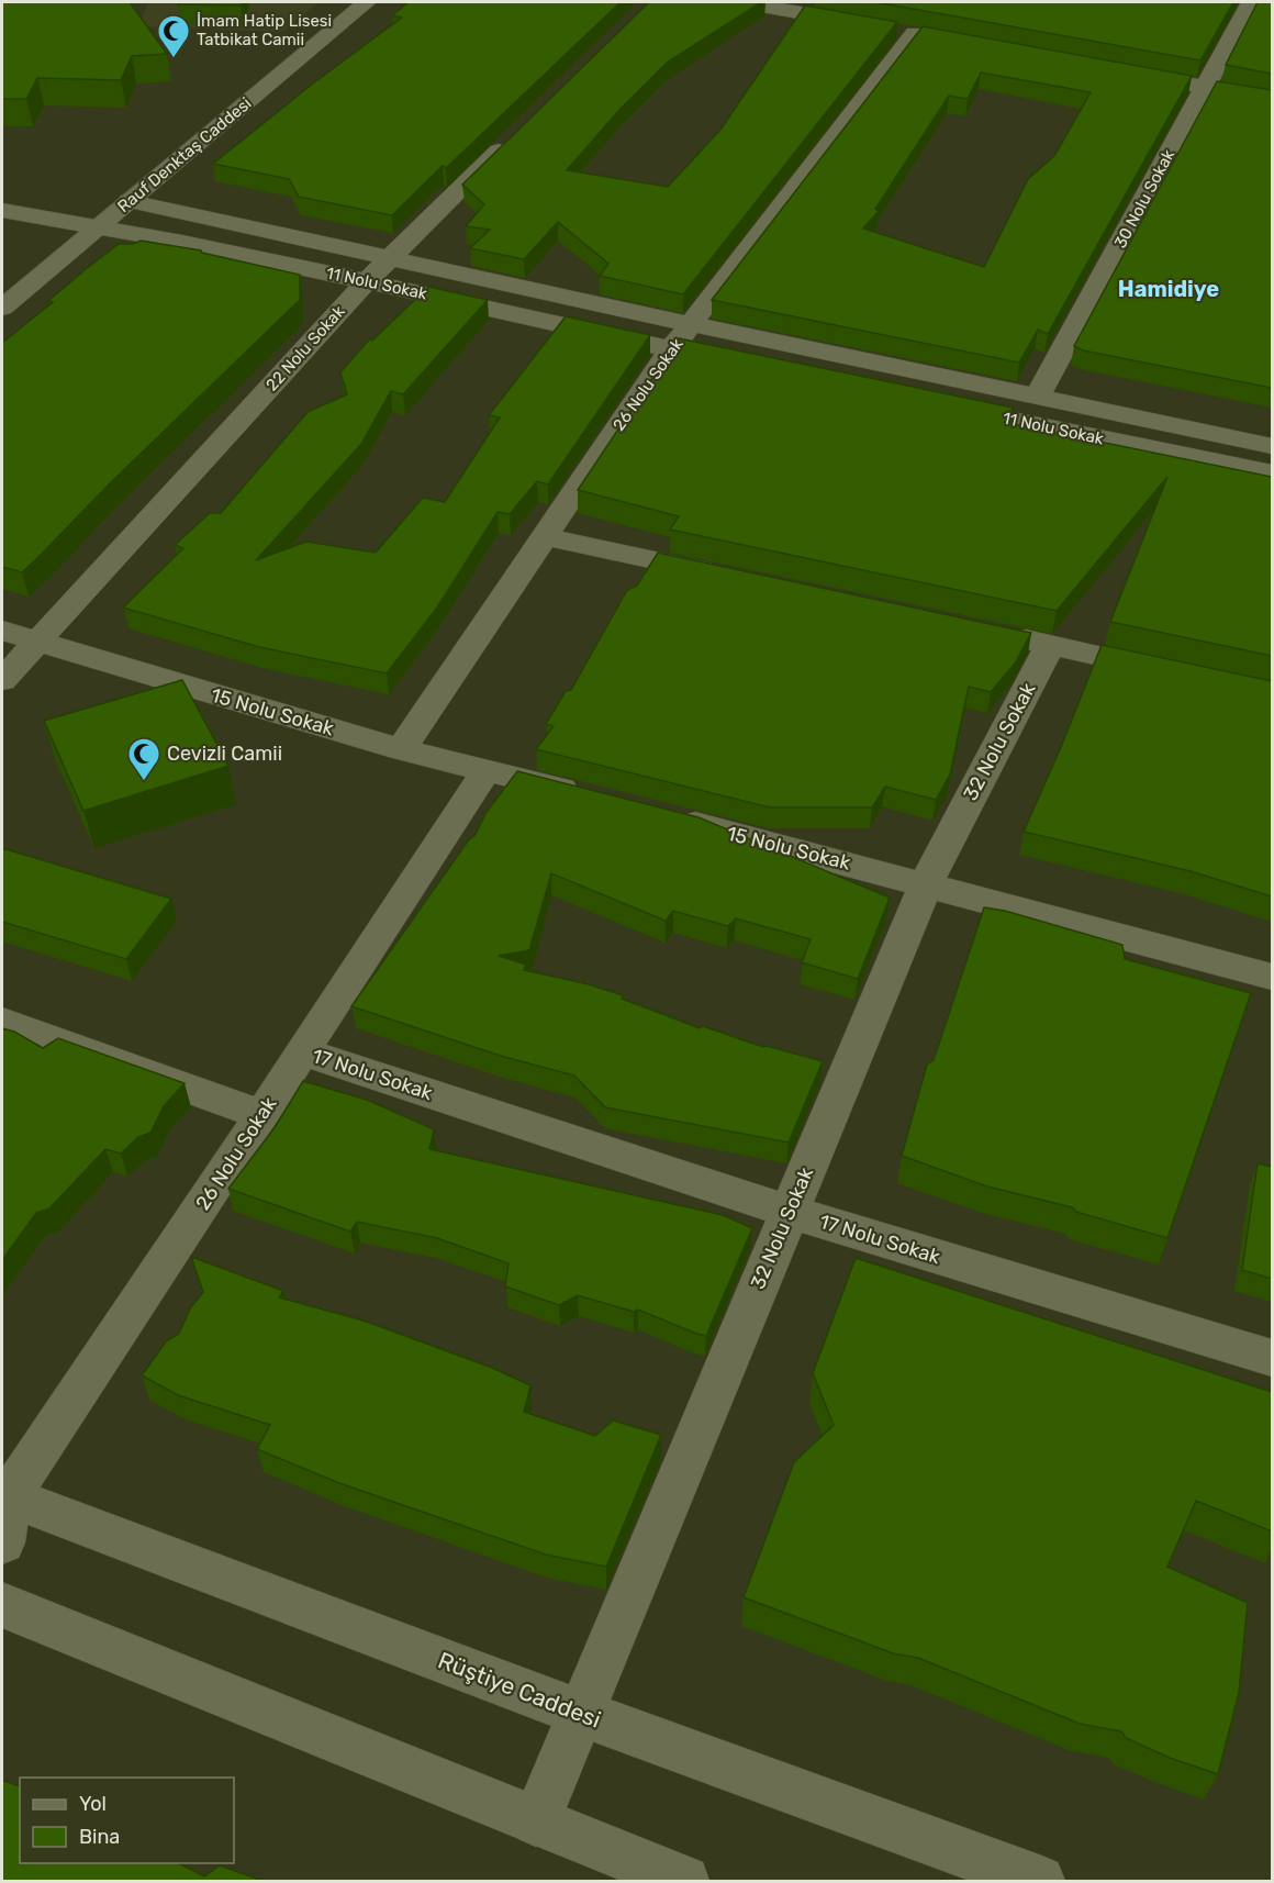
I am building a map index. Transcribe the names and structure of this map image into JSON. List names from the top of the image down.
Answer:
{
  "streets": {
    "street": [
      "Rauf Denktaş Caddesi",
      "30 Nolu Sokak",
      "11 Nolu Sokak",
      "22 Nolu Sokak",
      "26 Nolu Sokak",
      "15 Nolu Sokak",
      "32 Nolu Sokak",
      "17 Nolu Sokak",
      "Rüştiye Caddesi"
    ]
  },
  "crossings": [
    ["Rauf Denktaş Caddesi", "11 Nolu Sokak"],
    ["30 Nolu Sokak", "11 Nolu Sokak"],
    ["11 Nolu Sokak", "22 Nolu Sokak"],
    ["11 Nolu Sokak", "26 Nolu Sokak"],
    ["22 Nolu Sokak", "15 Nolu Sokak"],
    ["26 Nolu Sokak", "15 Nolu Sokak"],
    ["26 Nolu Sokak", "17 Nolu Sokak"],
    ["26 Nolu Sokak", "Rüştiye Caddesi"],
    ["15 Nolu Sokak", "32 Nolu Sokak"],
    ["32 Nolu Sokak", "17 Nolu Sokak"],
    ["32 Nolu Sokak", "Rüştiye Caddesi"]
  ],
  "districts": ["Hamidiye"],
  "places": {
    "mosque": ["İmam Hatip Lisesi Tatbikat Camii", "Cevizli Camii"]
  },
  "legend": ["Yol", "Bina"]
}
